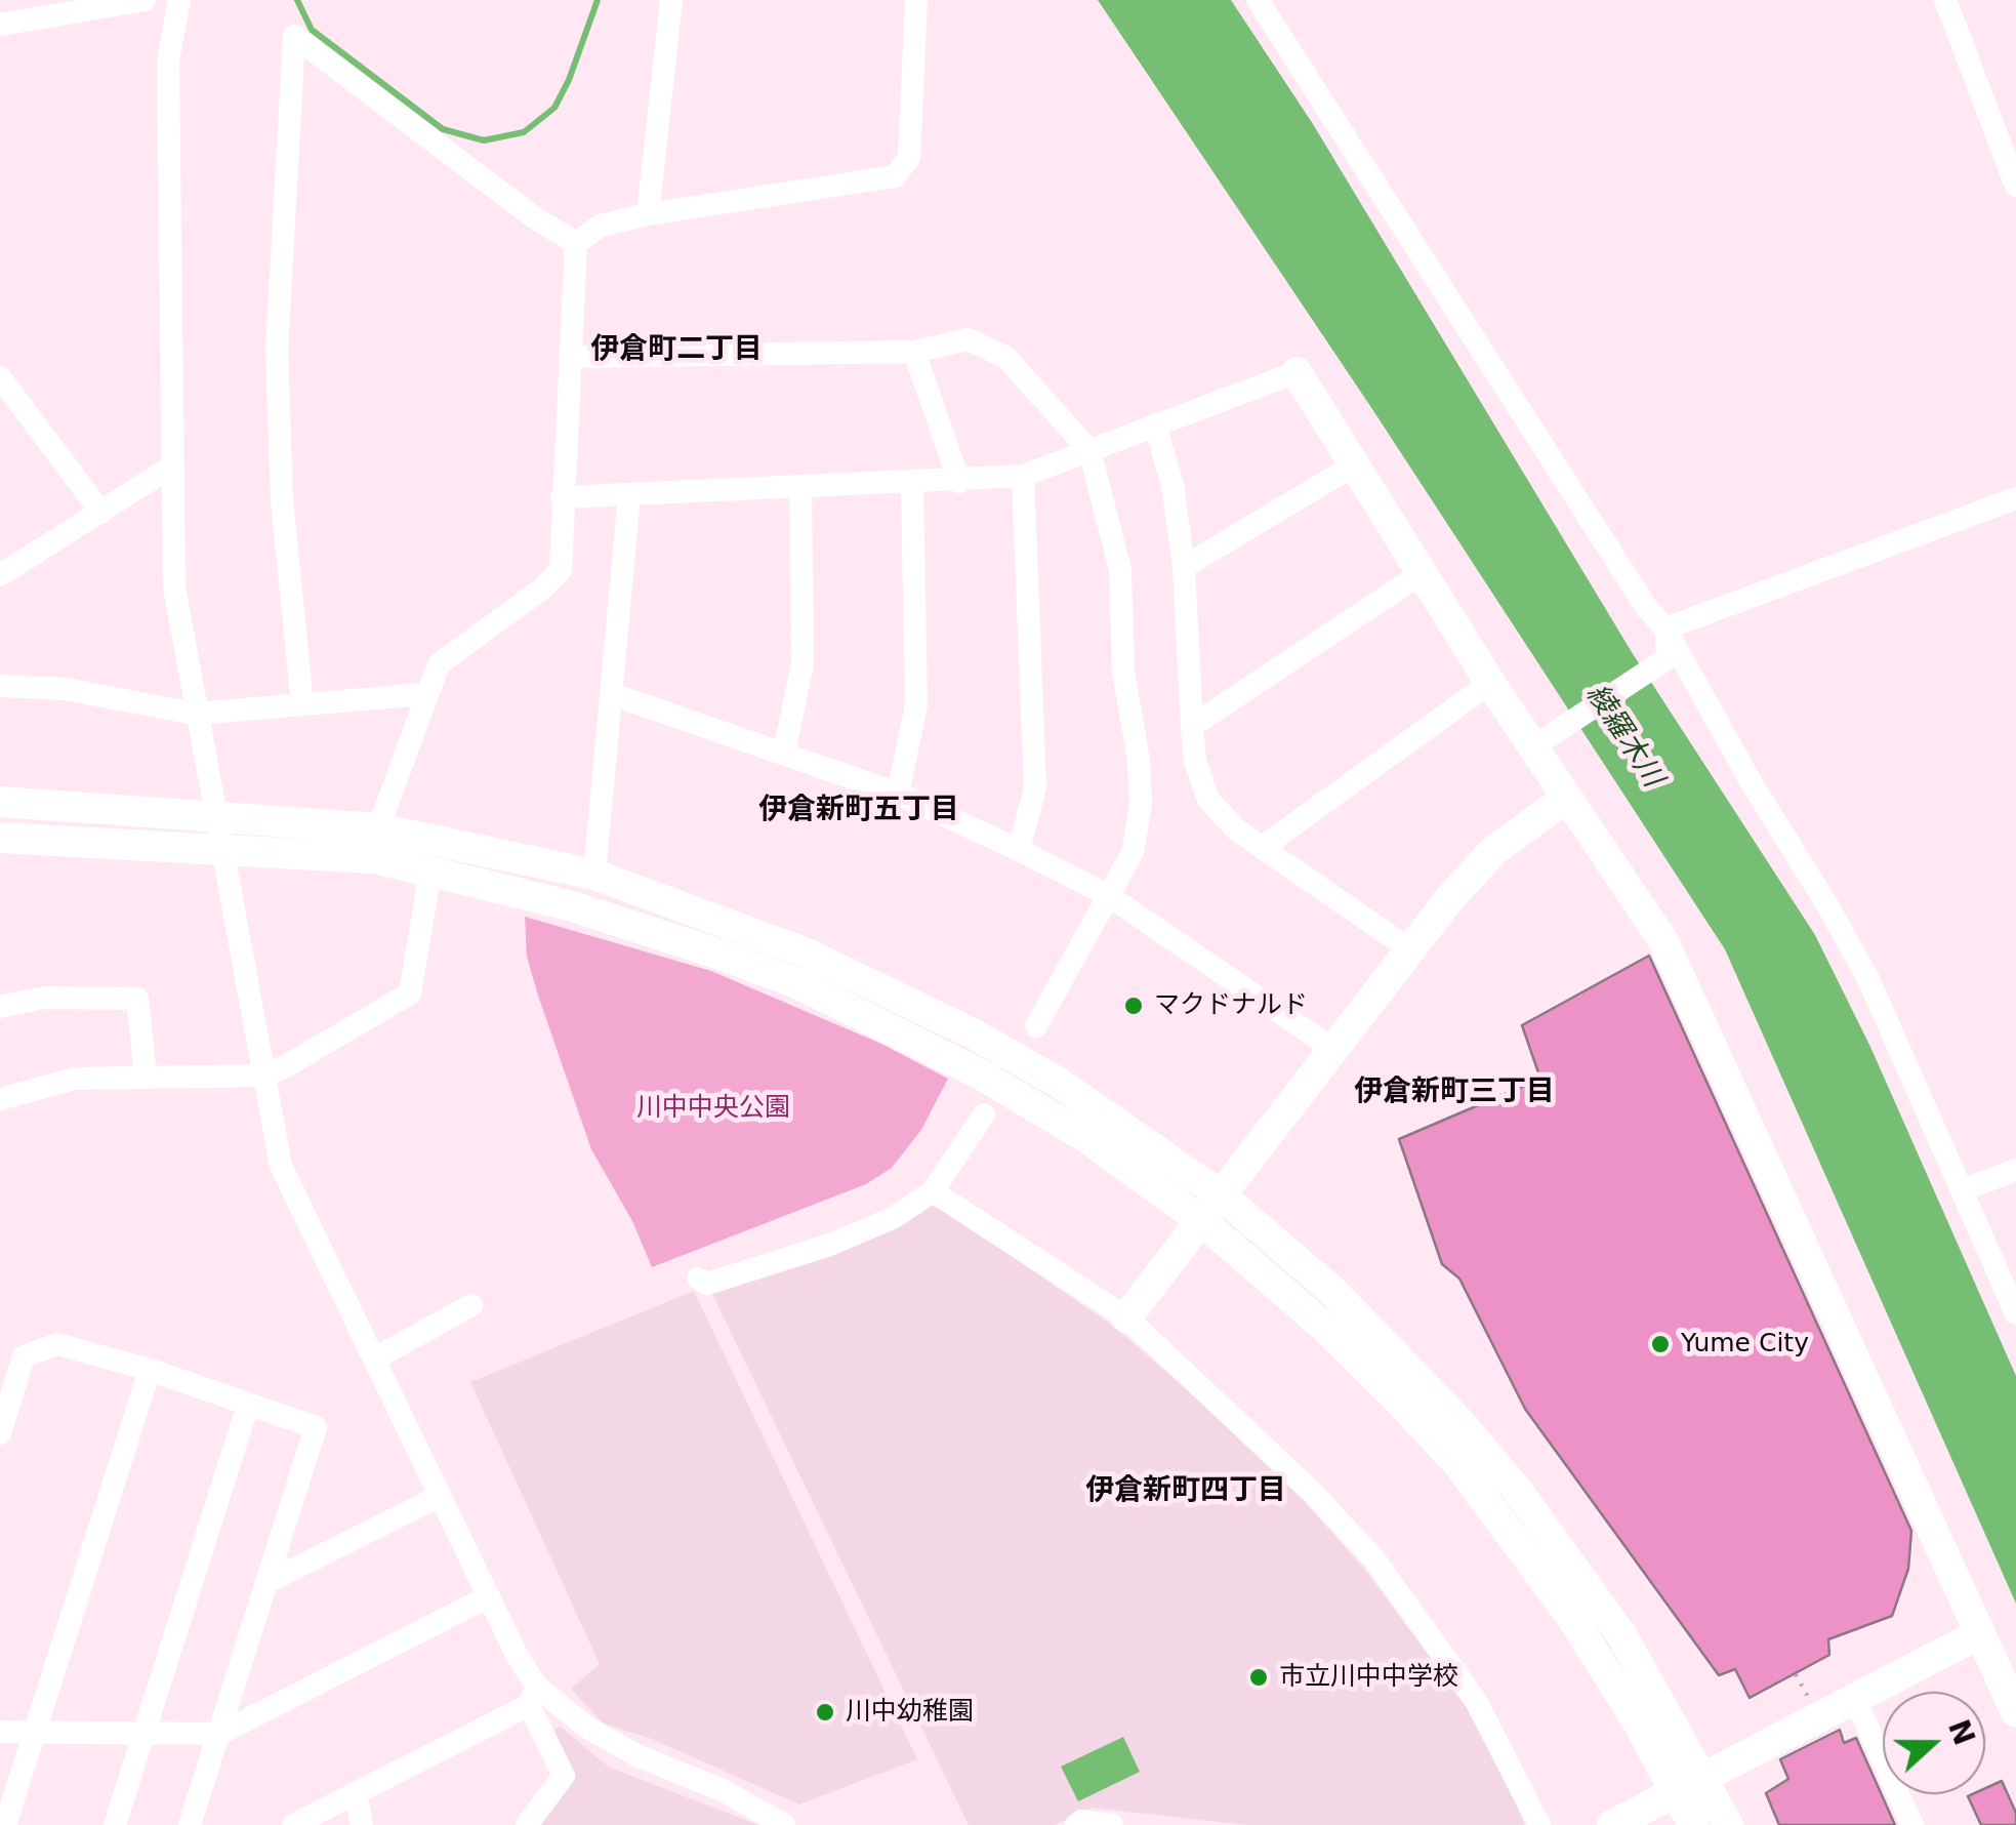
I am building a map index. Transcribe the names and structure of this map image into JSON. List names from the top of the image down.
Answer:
{
  "districts": [
    "伊倉町二丁目",
    "伊倉新町五丁目",
    "伊倉新町三丁目",
    "伊倉新町四丁目"
  ],
  "water": ["綾羅木川"],
  "parks": ["川中中央公園"],
  "places": [
    "マクドナルド",
    "Yume City",
    "市立川中中学校",
    "川中幼稚園"
  ],
  "north": "right"
}
